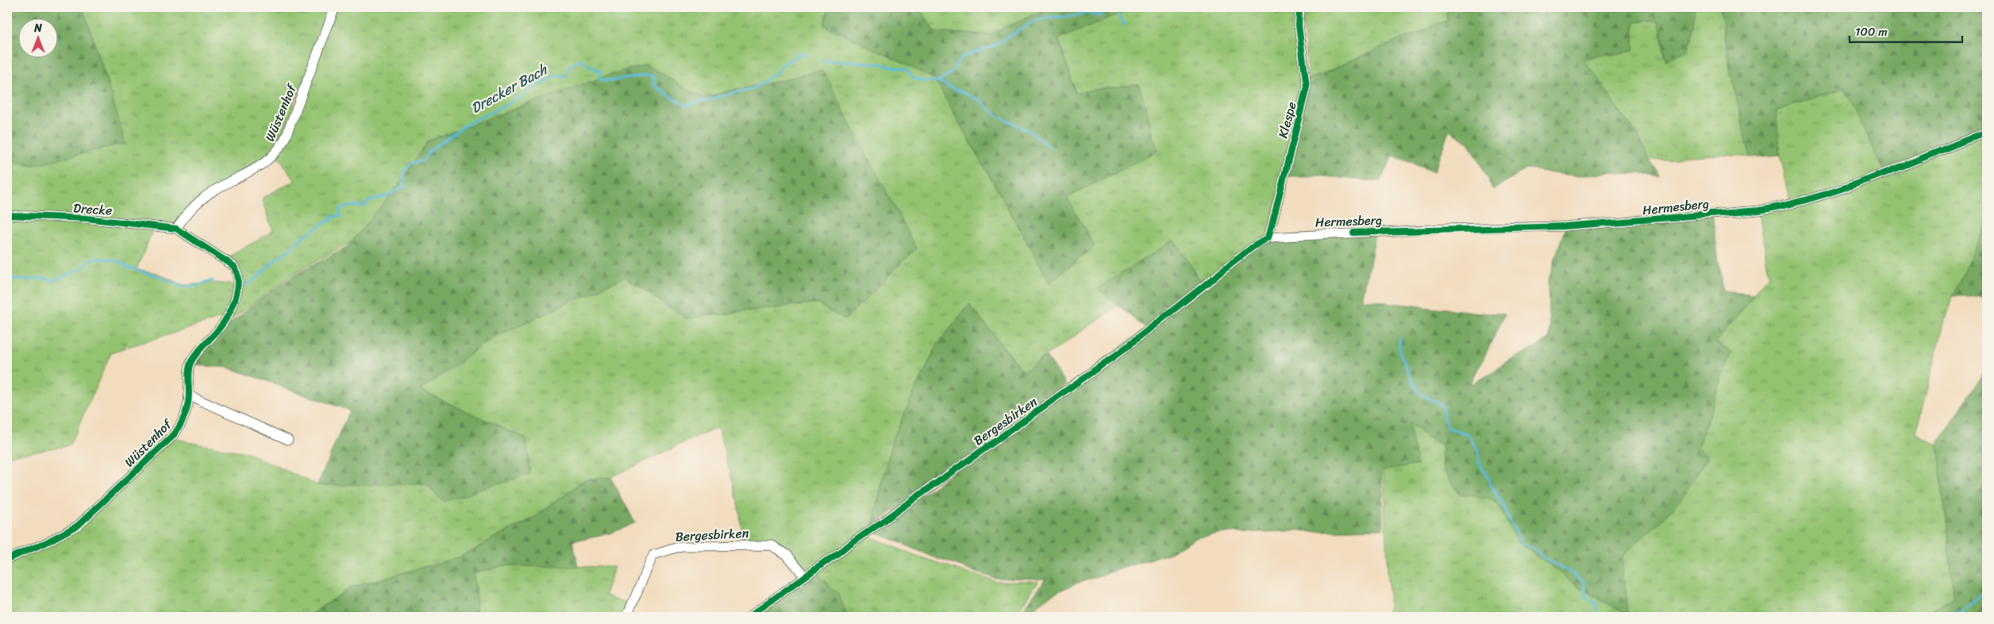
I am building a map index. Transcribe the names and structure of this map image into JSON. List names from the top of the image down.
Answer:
{
  "streets": {
    "street": [
      "Wüstenhof",
      "Klespe",
      "Hermesberg",
      "Drecke",
      "Bergesbirken"
    ]
  },
  "crossings": [
    ["Wüstenhof", "Drecke"],
    ["Klespe", "Hermesberg"],
    ["Klespe", "Bergesbirken"],
    ["Hermesberg", "Bergesbirken"]
  ],
  "water": ["Drecker Bach"],
  "scale_bar": "100 m",
  "north": "top"
}
